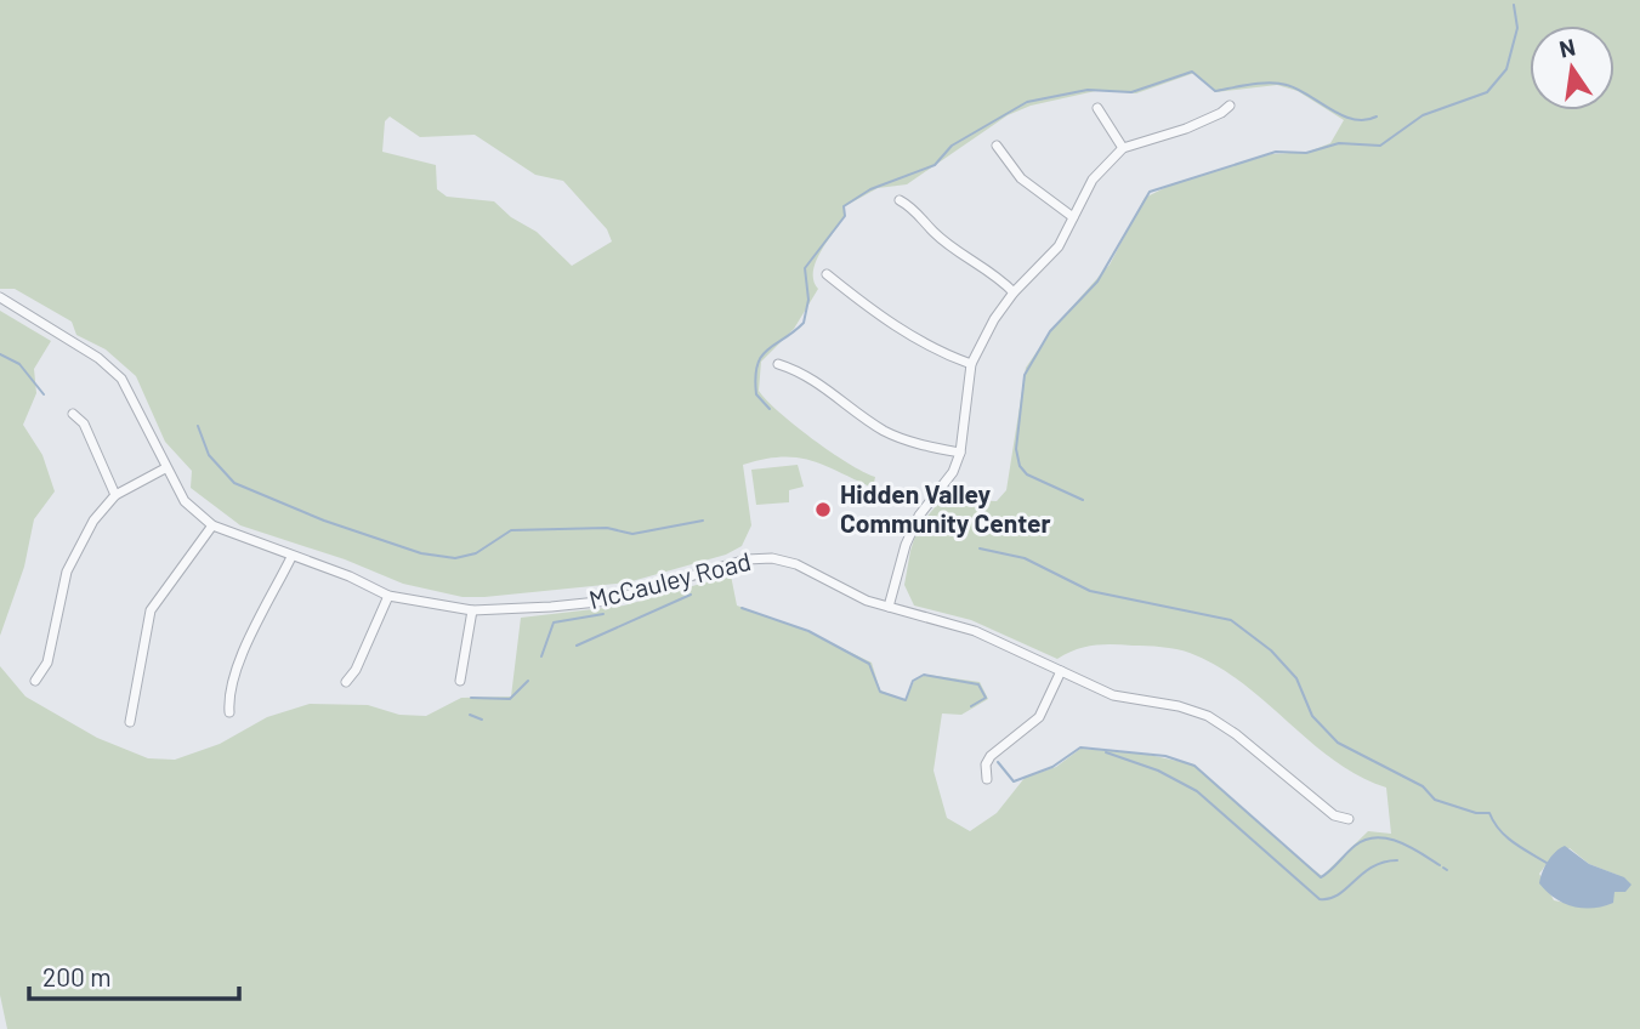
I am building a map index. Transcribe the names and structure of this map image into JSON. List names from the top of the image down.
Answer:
{
  "streets": {
    "street": ["McCauley Road"]
  },
  "places": ["Hidden Valley Community Center"],
  "scale_bar": "200 m",
  "north": "top"
}
